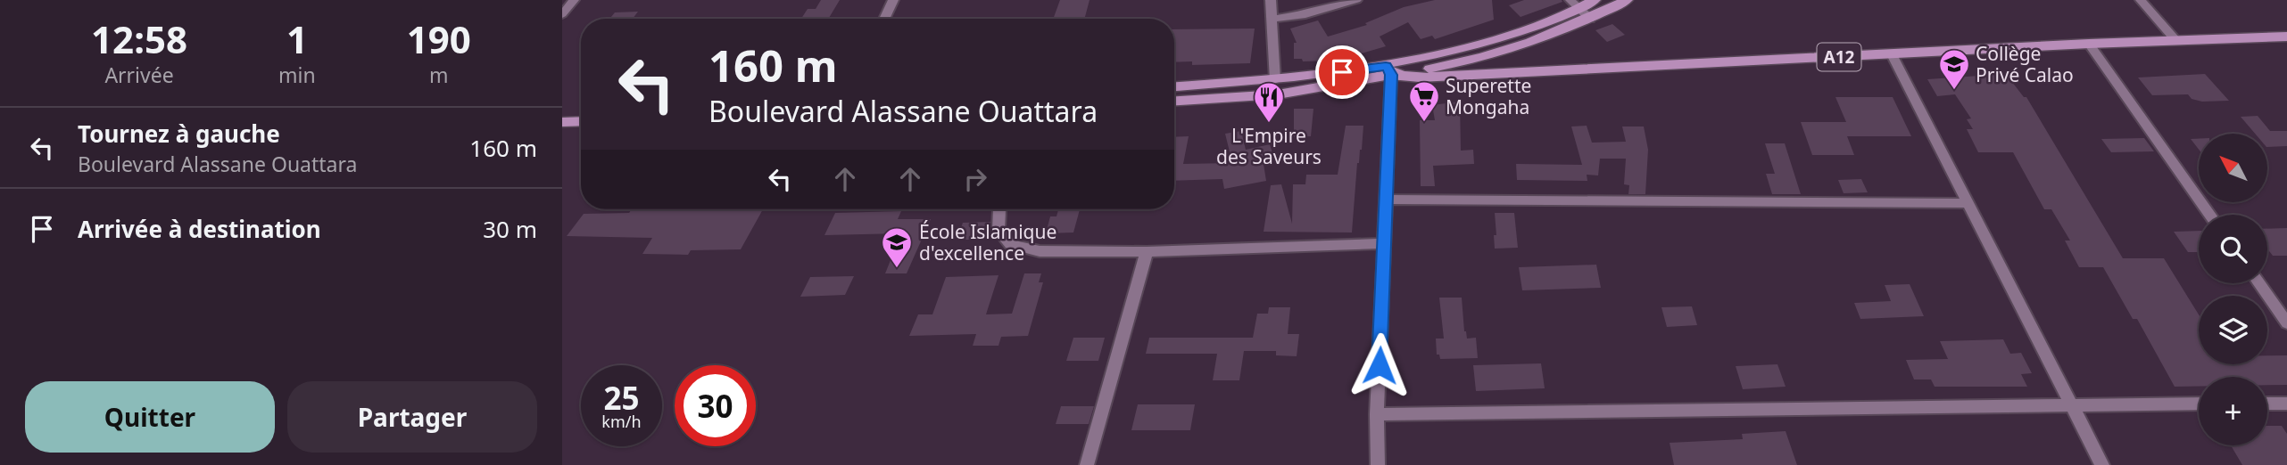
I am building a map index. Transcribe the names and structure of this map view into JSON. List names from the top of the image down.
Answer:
{
  "streets": {
    "main road": ["A12"]
  },
  "places": {
    "school or university": ["Collège Privé Calao", "École Islamique d'excellence"],
    "supermarket": ["Superette Mongaha"],
    "restaurant": ["L'Empire des Saveurs"]
  },
  "north": "top left",
  "page": {
    "eta": [
      "12:58",
      "Arrivée",
      "1",
      "min",
      "190",
      "m"
    ],
    "turn": ["160 m", "Boulevard Alassane Ouattara"],
    "list": [
      {
        "name": "Tournez à gauche",
        "note": "Boulevard Alassane Ouattara",
        "value": "160 m"
      },
      {
        "name": "Arrivée à destination",
        "value": "30 m"
      }
    ],
    "map_buttons": "+",
    "speed": "25 km/h",
    "limit": "30",
    "buttons": ["Quitter", "Partager"]
  }
}
